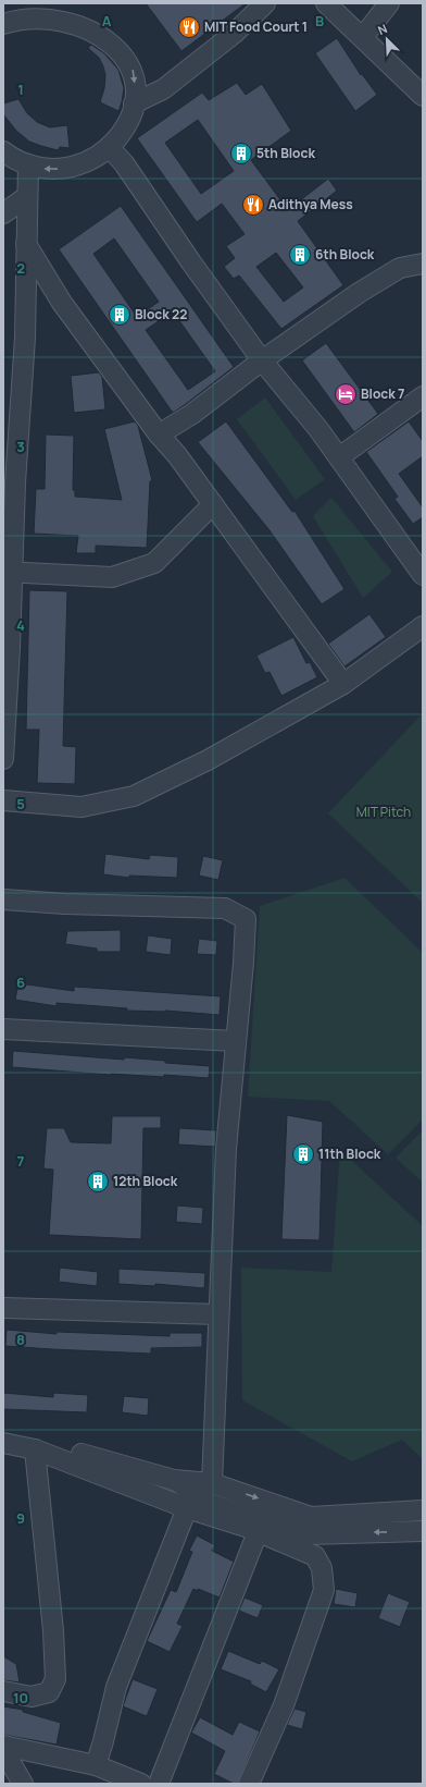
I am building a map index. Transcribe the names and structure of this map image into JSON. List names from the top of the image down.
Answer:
{
  "parks": ["MIT Pitch"],
  "places": {
    "restaurant": ["MIT Food Court 1", "Adithya Mess"],
    "building": [
      "5th Block",
      "6th Block",
      "Block 22",
      "11th Block",
      "12th Block"
    ],
    "hotel": ["Block 7"]
  },
  "north": "top left",
  "grid": {
    "columns": ["A", "B"],
    "rows": [
      "1",
      "2",
      "3",
      "4",
      "5",
      "6",
      "7",
      "8",
      "9",
      "10"
    ]
  }
}
